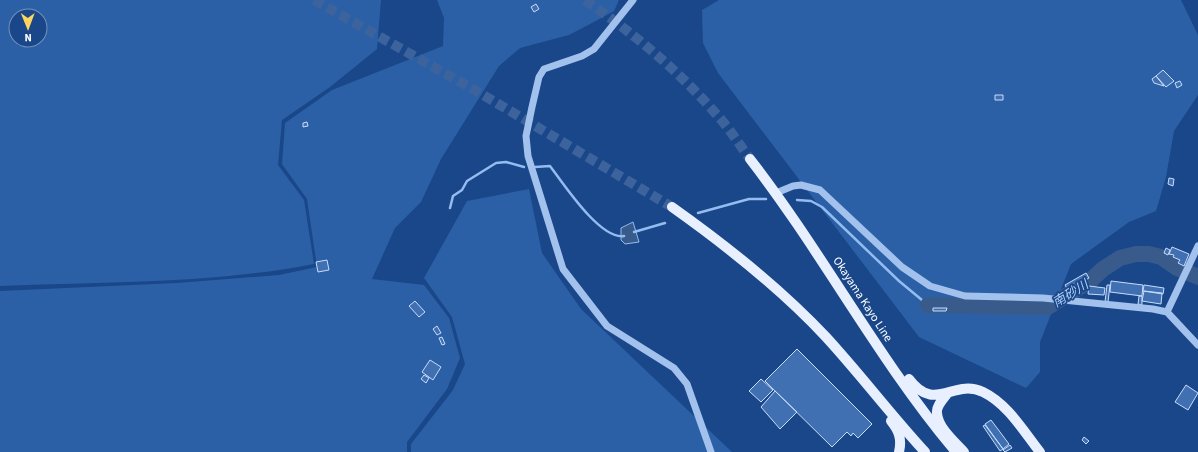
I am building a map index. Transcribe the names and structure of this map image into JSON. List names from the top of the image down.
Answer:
{
  "streets": {
    "main road": ["Okayama Kayo Line"]
  },
  "water": ["南砂川"],
  "north": "bottom"
}
